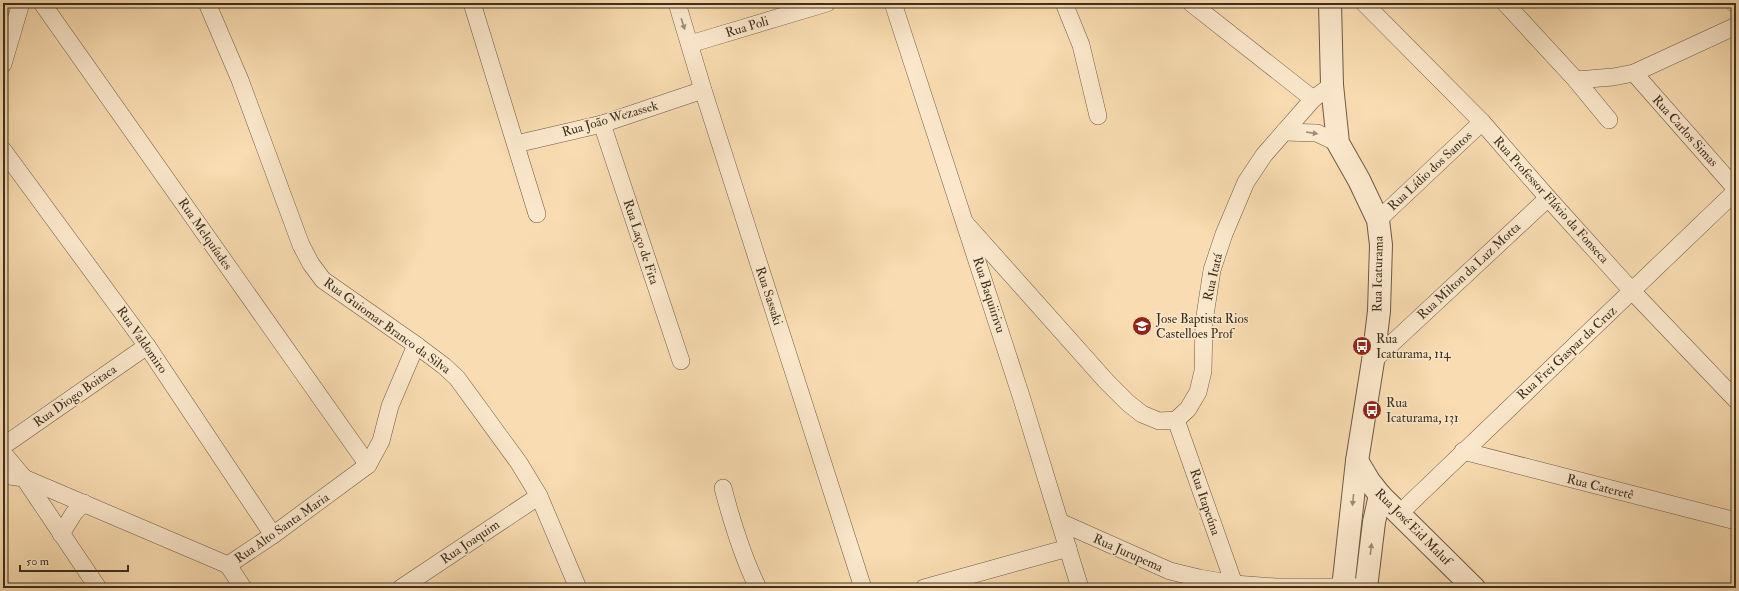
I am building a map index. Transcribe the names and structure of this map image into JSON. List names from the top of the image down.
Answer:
{
  "streets": {
    "street": [
      "Rua Poli",
      "Rua João Wezassek",
      "Rua Carlos Simas",
      "Rua Lídio dos Santos",
      "Rua Professor Flávio da Fonseca",
      "Rua Melquíades",
      "Rua Laço de Fita",
      "Rua Milton da Luz Motta",
      "Rua Icaturama",
      "Rua Itatá",
      "Rua Baquiirivu",
      "Rua Sassaki",
      "Rua Guiomar Branco da Silva",
      "Rua Valdomiro",
      "Rua Frei Gaspar da Cruz",
      "Rua Diogo Boitaca",
      "Rua Cateretê",
      "Rua Itapeúna",
      "Rua José Eid Maluf",
      "Rua Alto Santa Maria",
      "Rua Joaquim",
      "Rua Jurupema"
    ]
  },
  "crossings": [
    ["Rua Poli", "Rua Sassaki"],
    ["Rua João Wezassek", "Rua Laço de Fita"],
    ["Rua João Wezassek", "Rua Sassaki"],
    ["Rua Carlos Simas", "Rua Frei Gaspar da Cruz"],
    ["Rua Lídio dos Santos", "Rua Professor Flávio da Fonseca"],
    ["Rua Lídio dos Santos", "Rua Icaturama"],
    ["Rua Professor Flávio da Fonseca", "Rua Milton da Luz Motta"],
    ["Rua Professor Flávio da Fonseca", "Rua Frei Gaspar da Cruz"],
    ["Rua Melquíades", "Rua Alto Santa Maria"],
    ["Rua Milton da Luz Motta", "Rua Icaturama"],
    ["Rua Icaturama", "Rua José Eid Maluf"],
    ["Rua Icaturama", "Rua Jurupema"],
    ["Rua Itatá", "Rua Itapeúna"],
    ["Rua Baquiirivu", "Rua Jurupema"],
    ["Rua Guiomar Branco da Silva", "Rua Alto Santa Maria"],
    ["Rua Guiomar Branco da Silva", "Rua Joaquim"],
    ["Rua Valdomiro", "Rua Diogo Boitaca"],
    ["Rua Valdomiro", "Rua Alto Santa Maria"],
    ["Rua Frei Gaspar da Cruz", "Rua Cateretê"],
    ["Rua Frei Gaspar da Cruz", "Rua José Eid Maluf"],
    ["Rua Itapeúna", "Rua Jurupema"]
  ],
  "places": {
    "school or university": ["Jose Baptista Rios Castelloes Prof"],
    "bus stop": ["Rua Icaturama, 114", "Rua Icaturama, 131"]
  },
  "scale_bar": "50 m"
}
